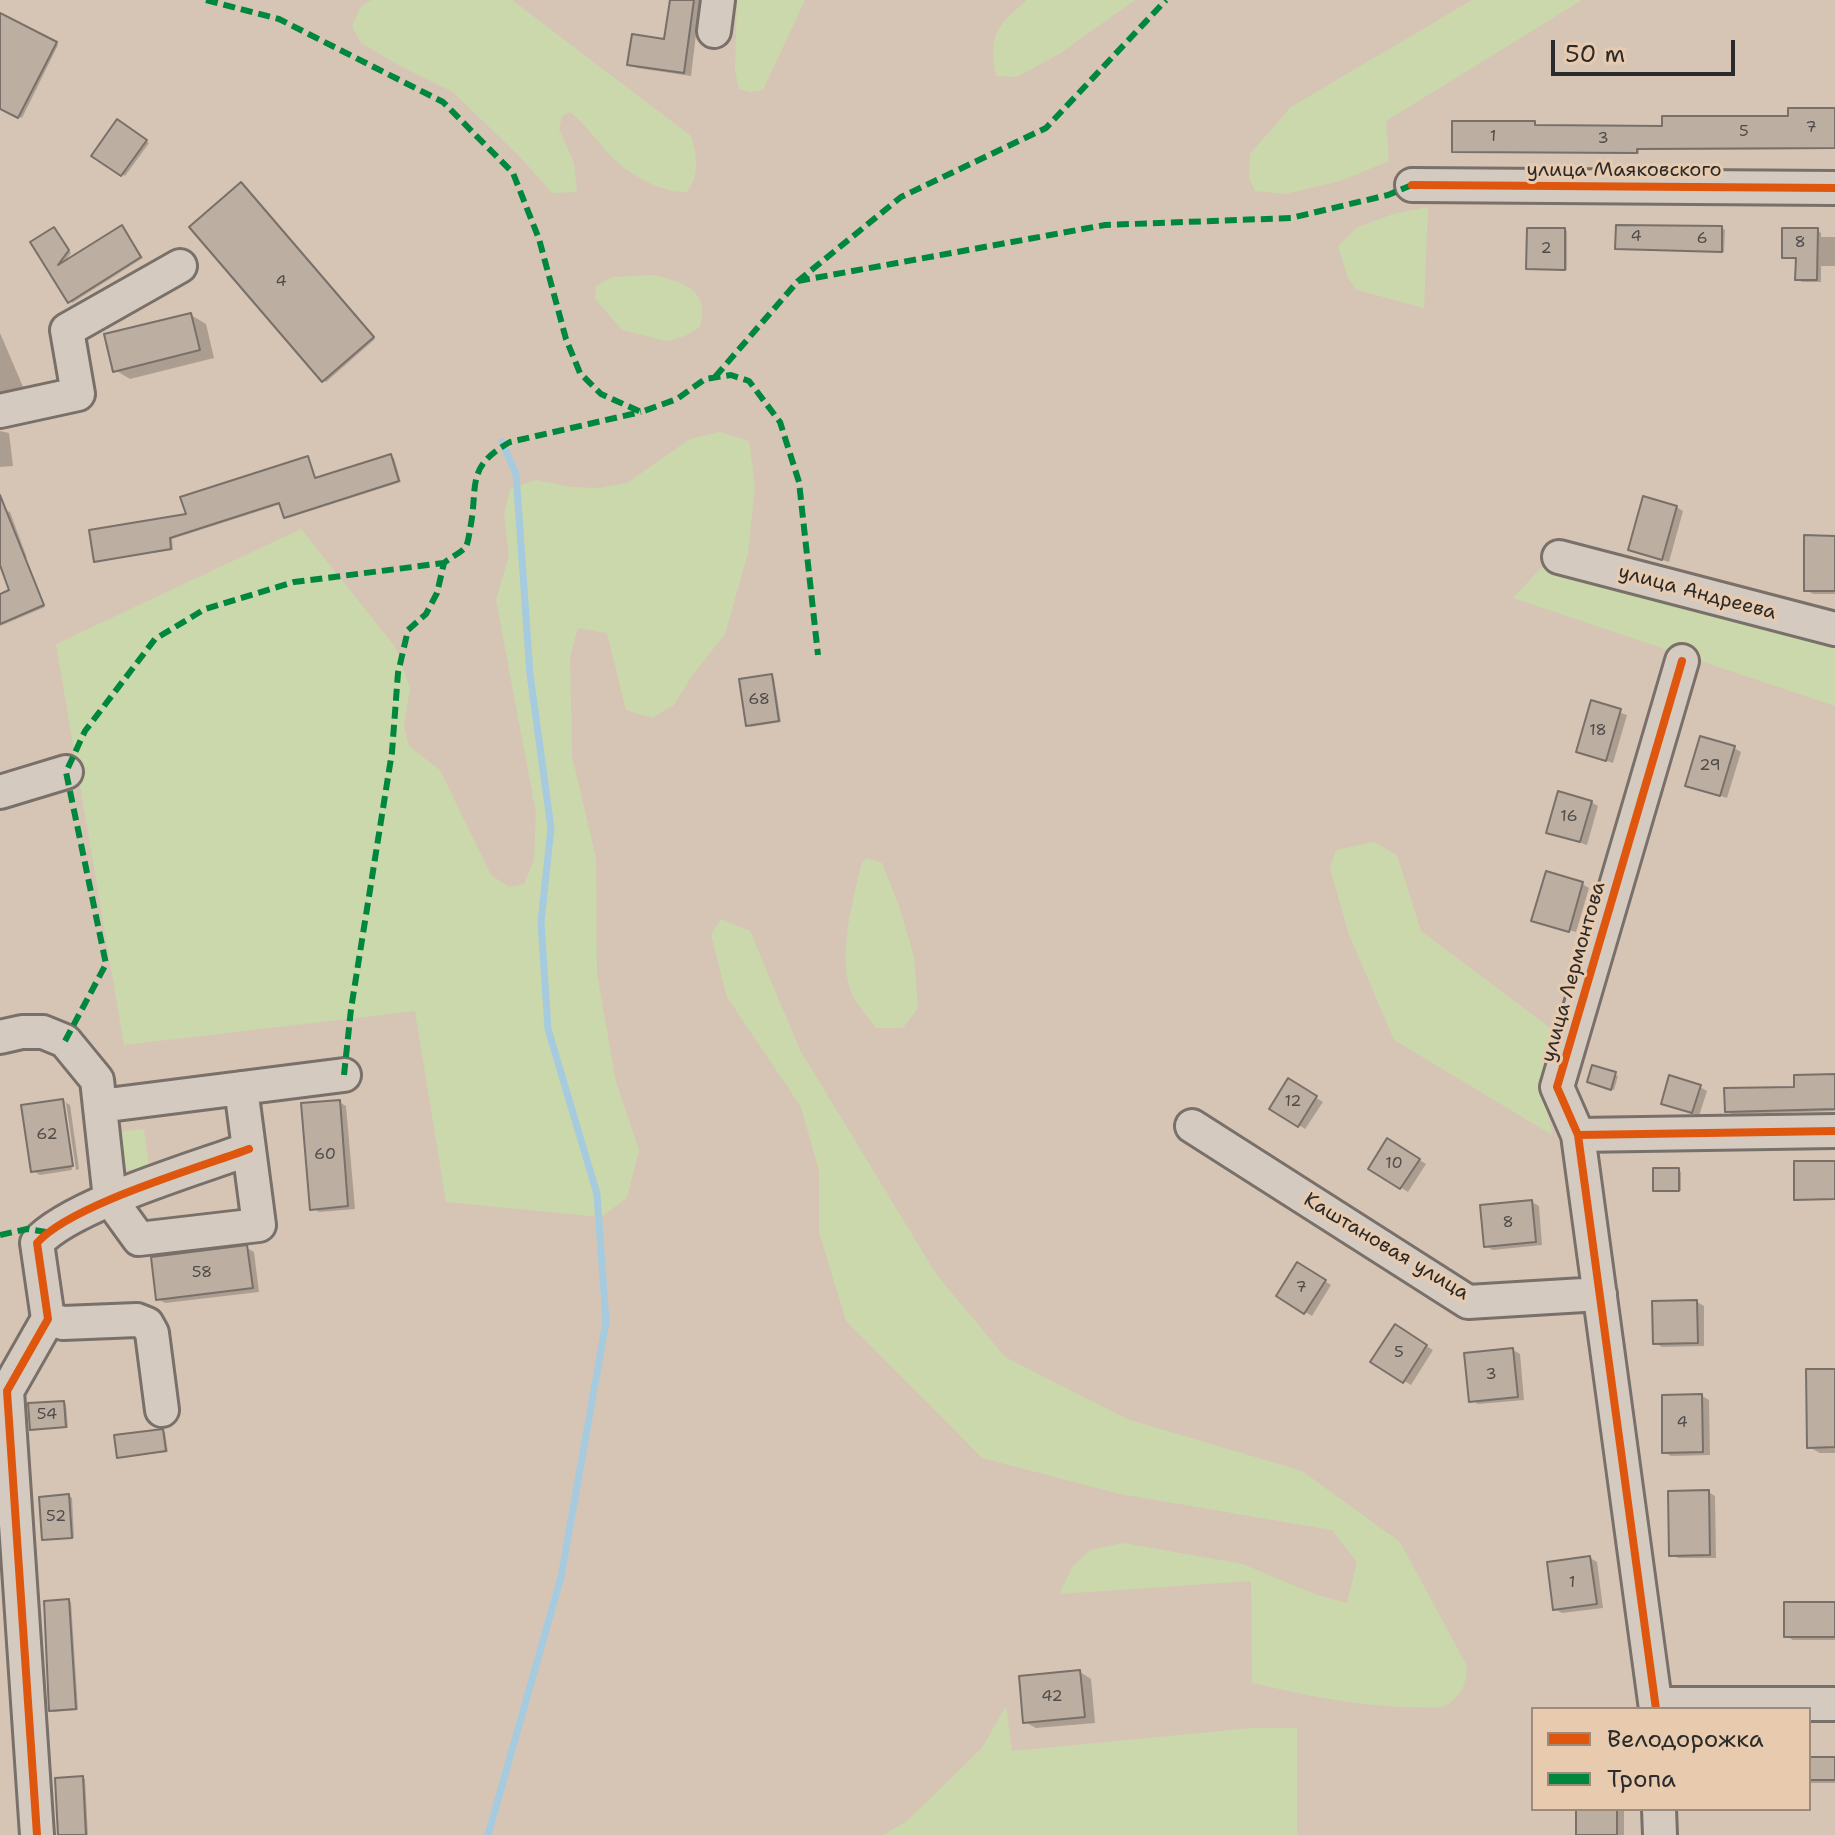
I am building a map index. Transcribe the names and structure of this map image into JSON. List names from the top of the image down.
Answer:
{
  "streets": {
    "street": [
      "улица Маяковского",
      "улица Андреева",
      "улица Лермонтова",
      "Каштановая улица"
    ]
  },
  "crossings": [
    ["улица Лермонтова", "Каштановая улица"]
  ],
  "house_numbers": [
    "7",
    "5",
    "1",
    "3",
    "4",
    "6",
    "8",
    "2",
    "4",
    "68",
    "18",
    "29",
    "16",
    "12",
    "62",
    "60",
    "10",
    "8",
    "58",
    "7",
    "5",
    "3",
    "54",
    "4",
    "52",
    "1",
    "42"
  ],
  "legend": ["Велодорожка", "Тропа"],
  "scale_bar": "50 m"
}
